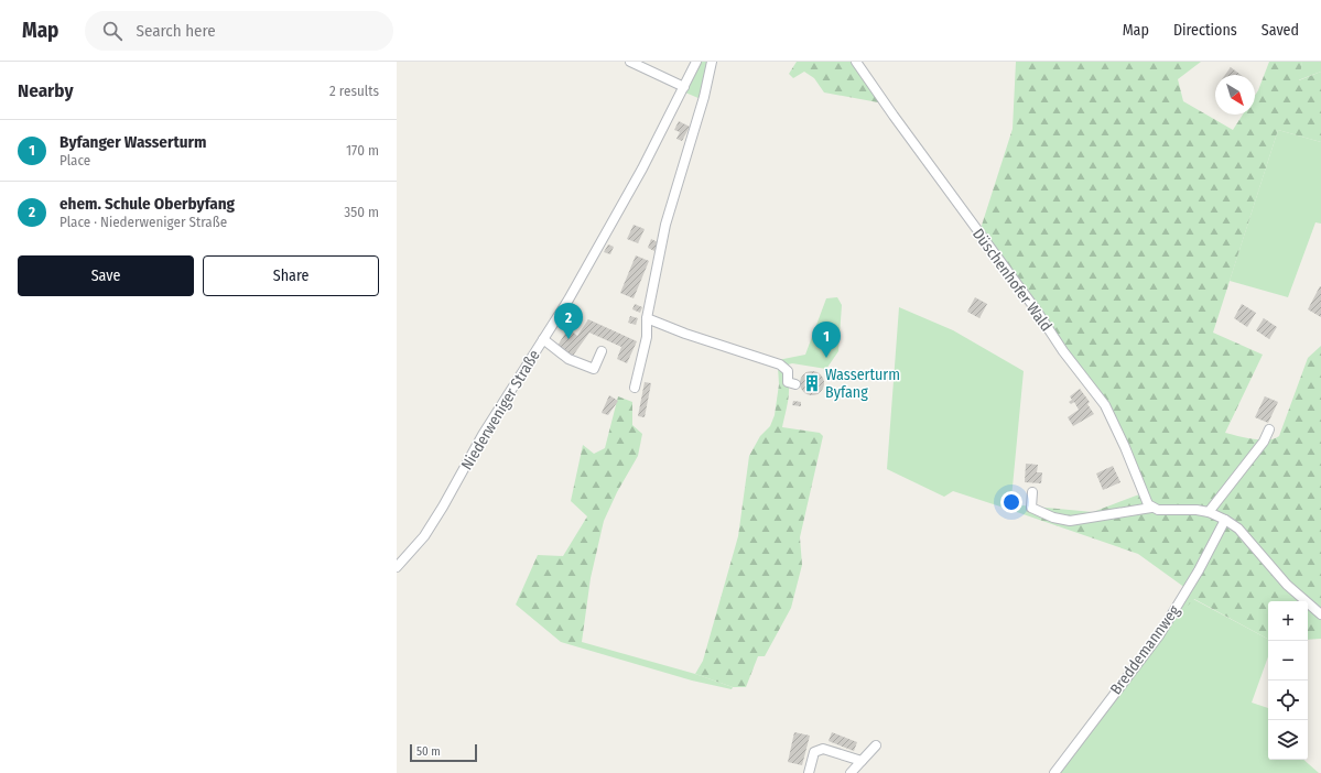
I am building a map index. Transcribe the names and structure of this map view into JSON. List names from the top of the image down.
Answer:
{
  "streets": {
    "street": ["Düschenhofer Wald", "Niederweniger Straße", "Breddemannweg"]
  },
  "places": {
    "building": ["Wasserturm Byfang"]
  },
  "scale_bar": "50 m",
  "north": "bottom right",
  "page": {
    "header": "Map",
    "search": "Search here",
    "nav": ["Map", "Directions", "Saved"],
    "heading": ["Nearby", "2 results"],
    "list": [
      {
        "mark": "1",
        "name": "Byfanger Wasserturm",
        "note": "Place",
        "value": "170 m"
      },
      {
        "mark": "2",
        "name": "ehem. Schule Oberbyfang",
        "note": "Place · Niederweniger Straße",
        "value": "350 m"
      }
    ],
    "buttons": ["Save", "Share"],
    "pins": ["2", "1"],
    "map_buttons": ["+", "−"],
    "scale": "50 m"
  }
}
